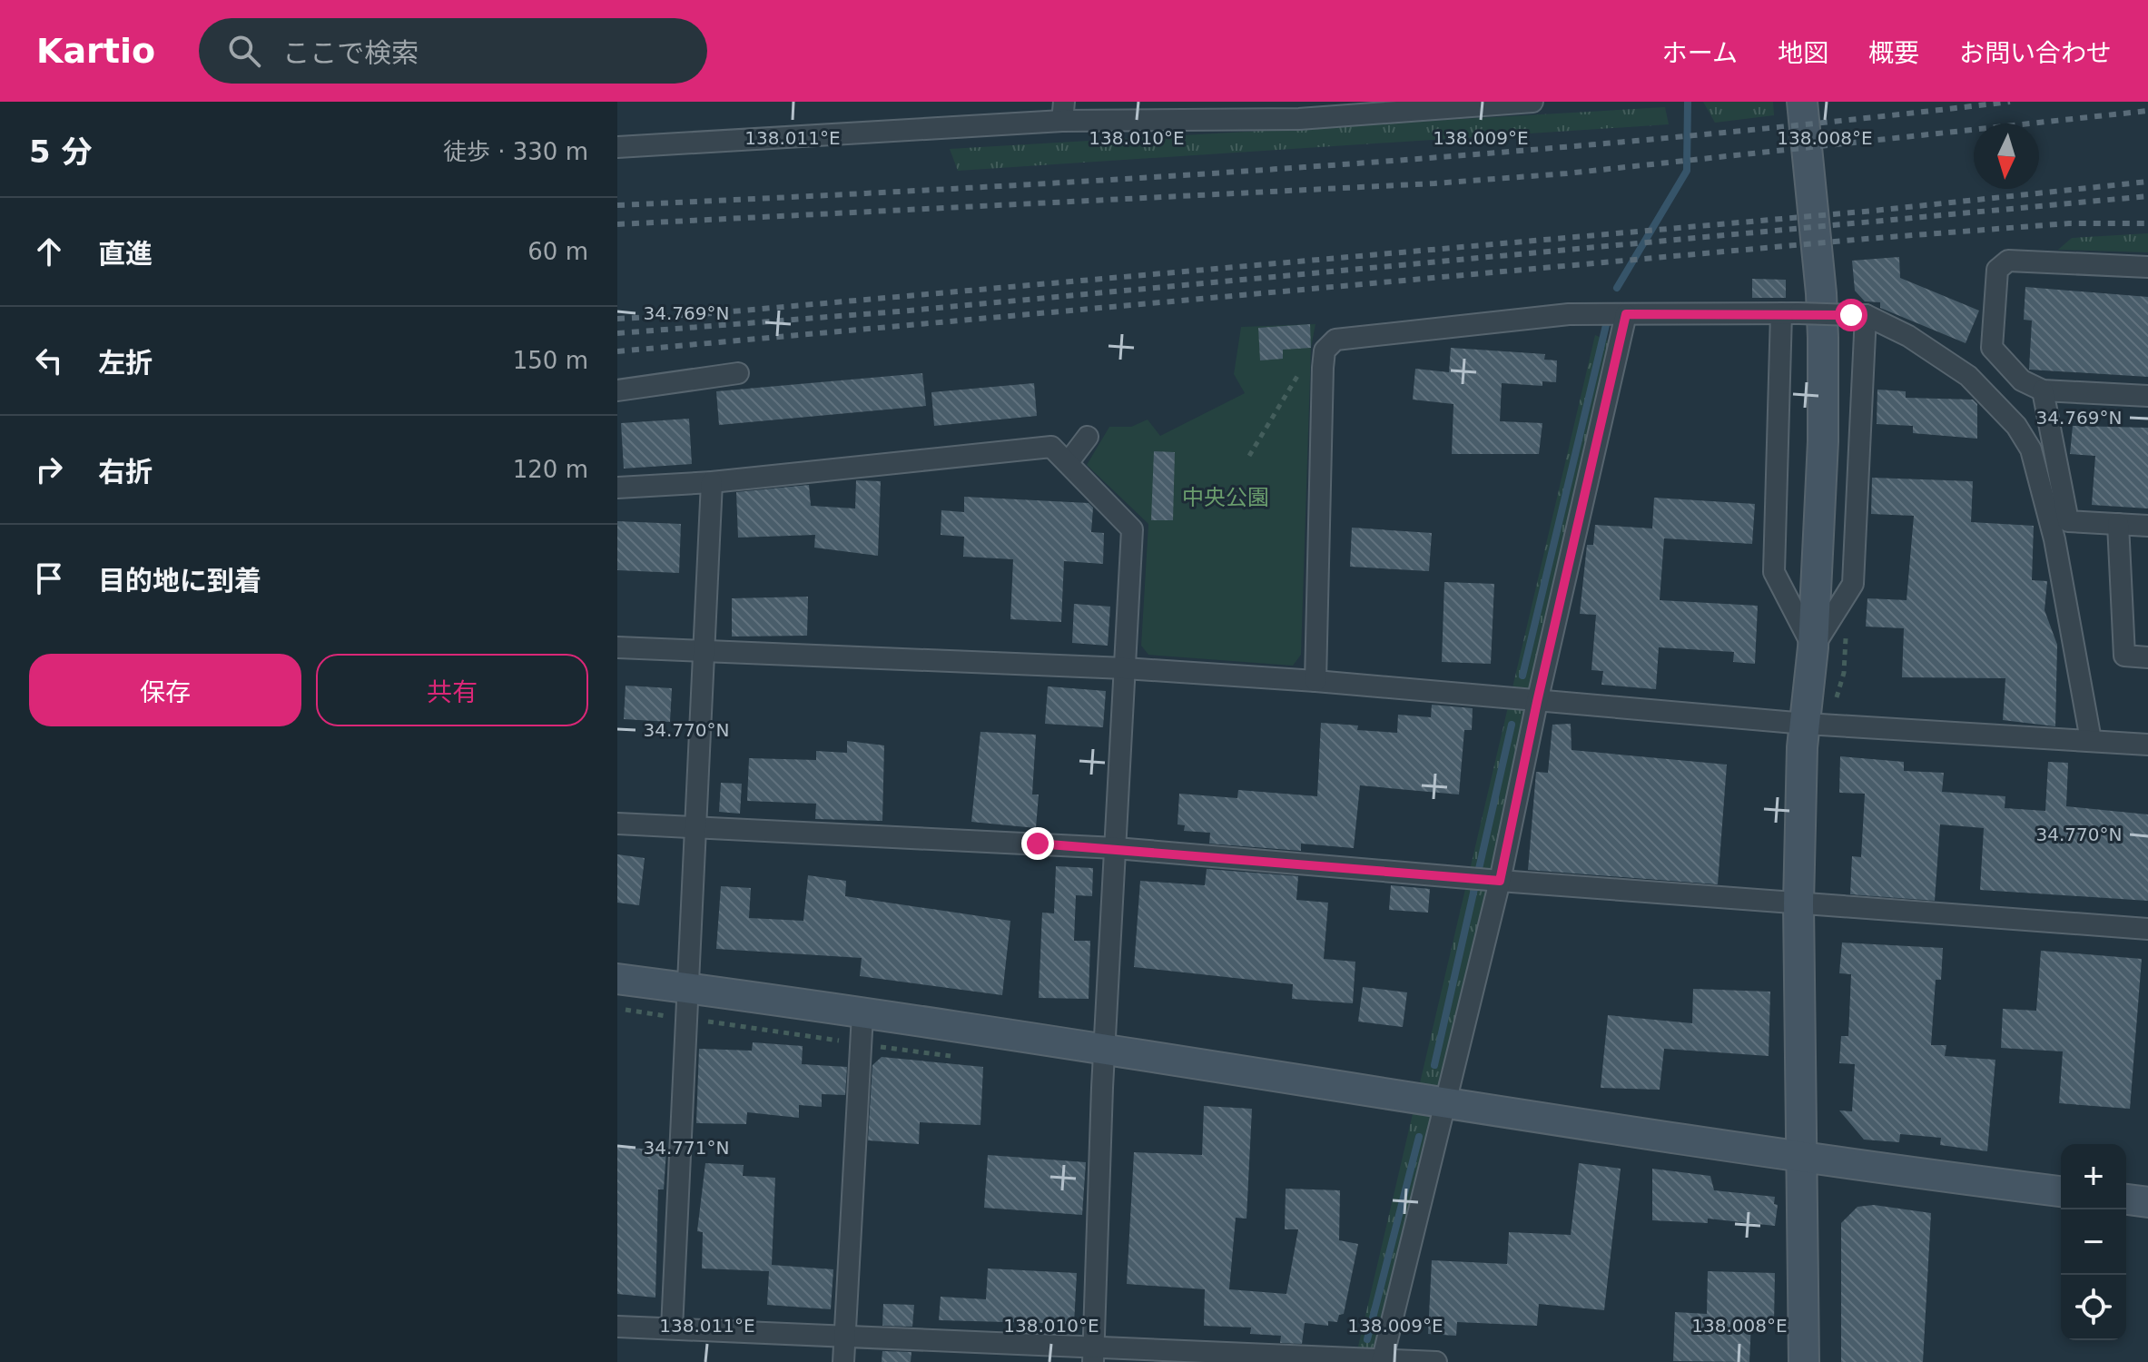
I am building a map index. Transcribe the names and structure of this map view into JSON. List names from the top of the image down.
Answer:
{
  "parks": ["中央公園"],
  "north": "bottom",
  "page": {
    "header": "Kartio",
    "search": "ここで検索",
    "nav": [
      "ホーム",
      "地図",
      "概要",
      "お問い合わせ"
    ],
    "heading": ["5 分", "徒歩 · 330 m"],
    "list": [
      ["直進", "60 m"],
      ["左折", "150 m"],
      ["右折", "120 m"],
      "目的地に到着"
    ],
    "buttons": ["保存", "共有"],
    "map_buttons": ["+", "−"]
  },
  "coordinates": [
    "138.011°E",
    "138.010°E",
    "138.009°E",
    "138.008°E",
    "34.769°N",
    "34.770°N",
    "34.771°N"
  ]
}
